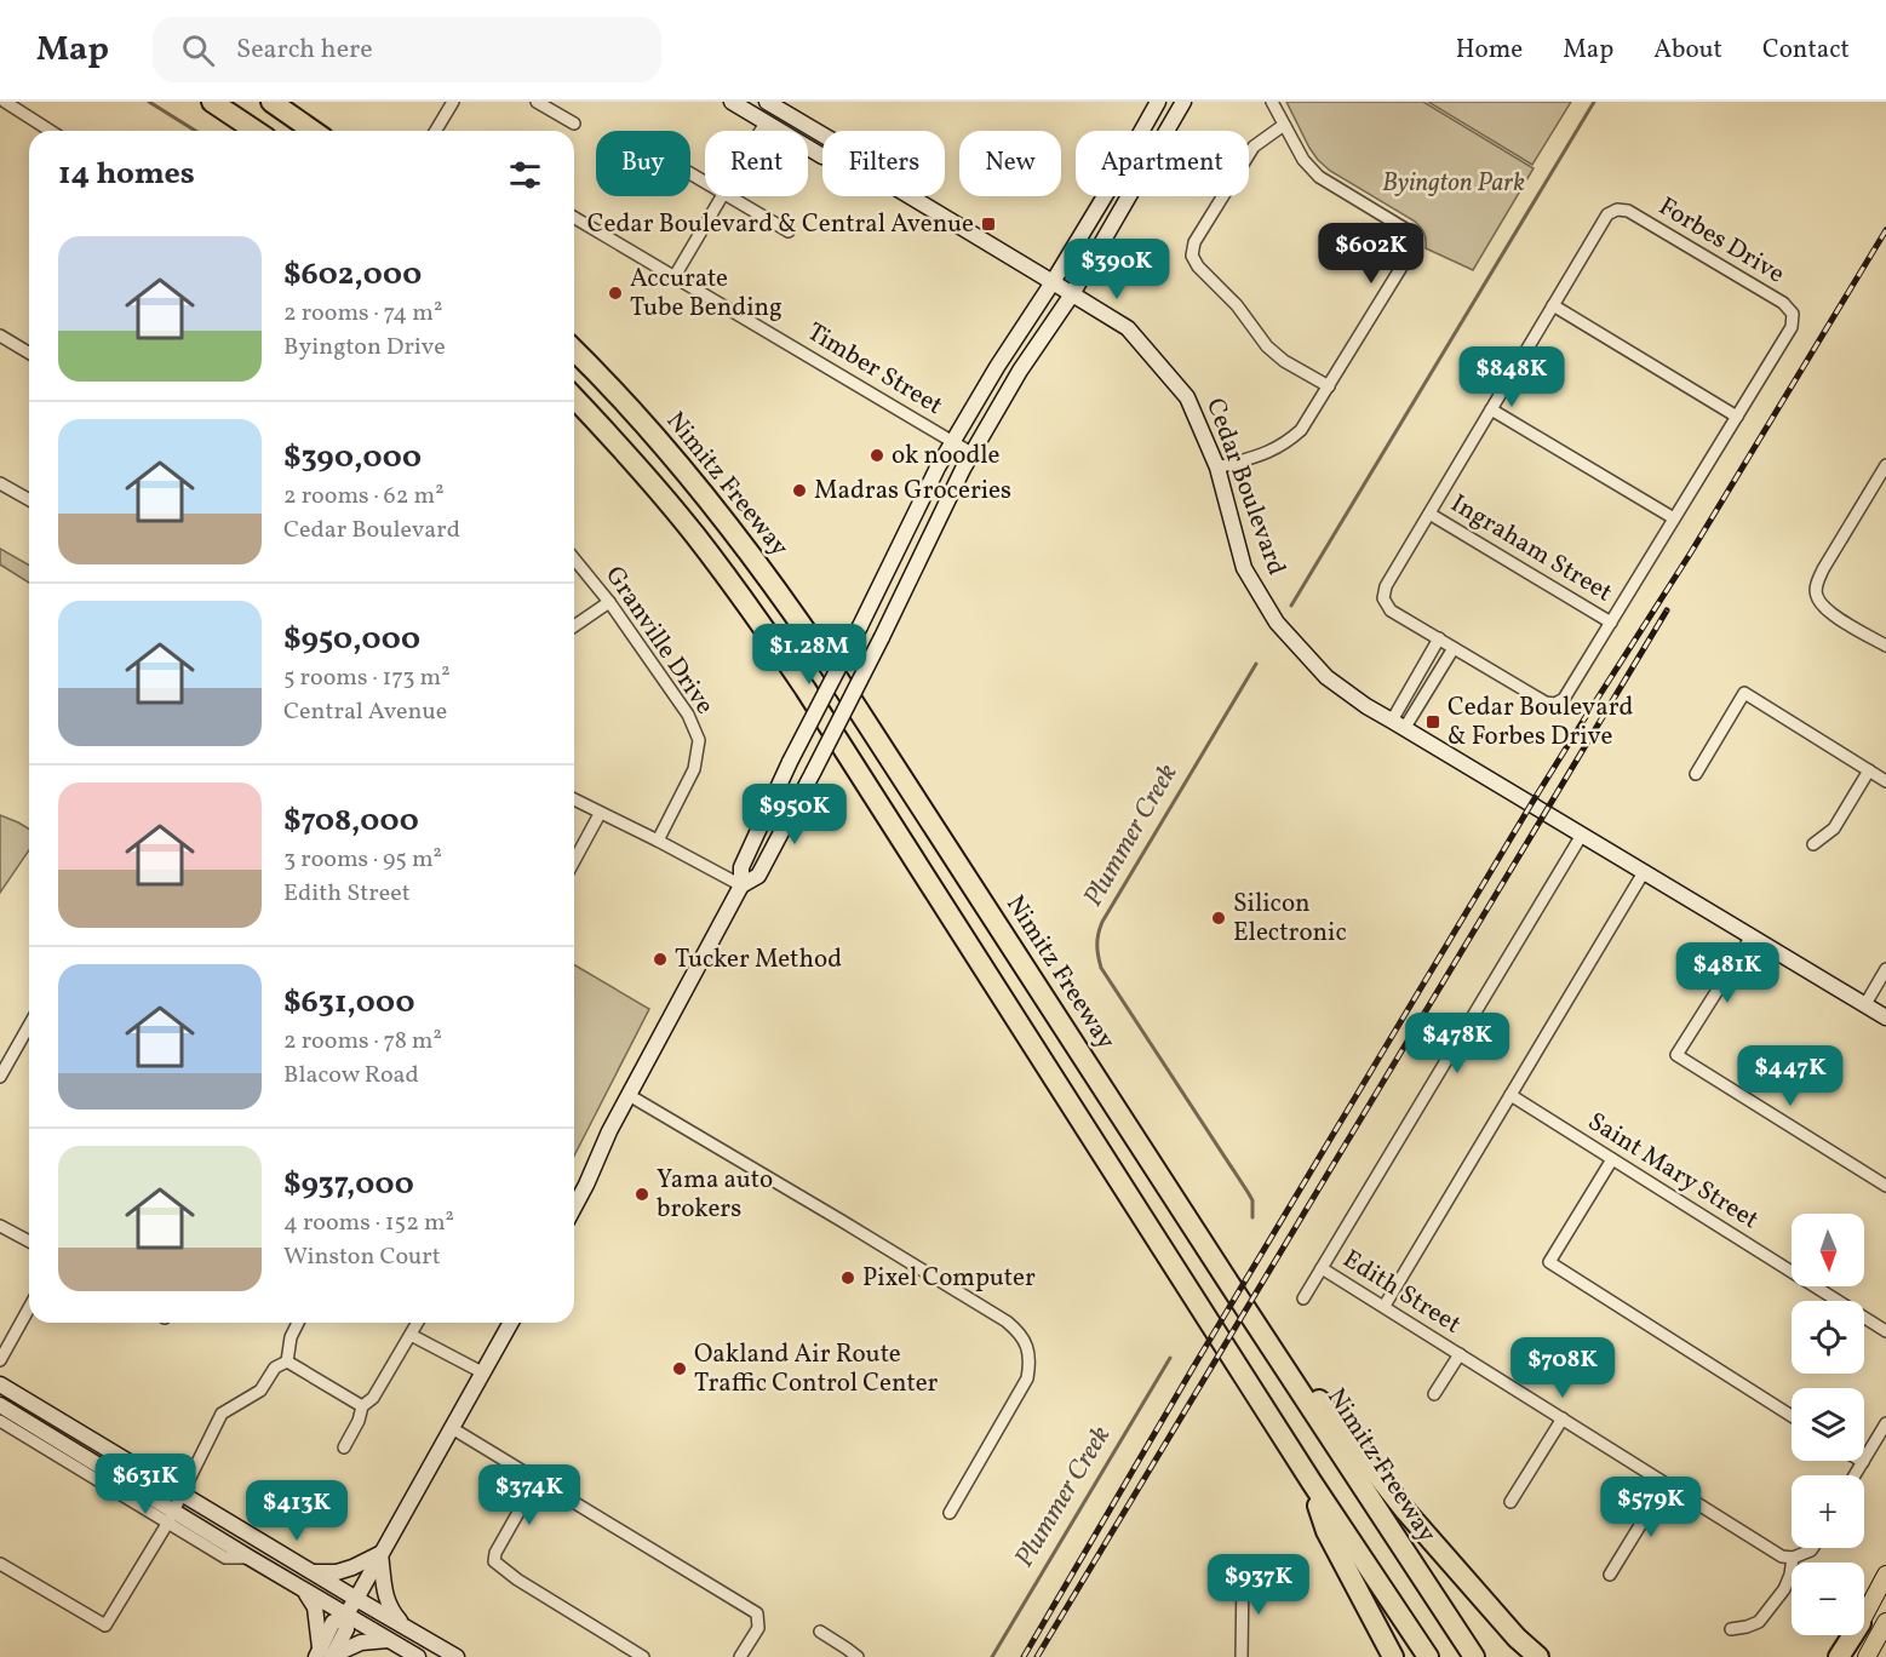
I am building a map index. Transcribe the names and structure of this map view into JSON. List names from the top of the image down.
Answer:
{
  "streets": {
    "highway": ["Nimitz Freeway"],
    "main road": ["Cedar Boulevard"],
    "street": [
      "Forbes Drive",
      "Timber Street",
      "Ingraham Street",
      "Granville Drive",
      "Saint Mary Street",
      "Edith Street"
    ]
  },
  "crossings": [
    ["Forbes Drive", "Ingraham Street"]
  ],
  "water": ["Plummer Creek"],
  "parks": ["Byington Park"],
  "places": {
    "transit": ["Cedar Boulevard & Central Avenue", "Cedar Boulevard & Forbes Drive"],
    "other": [
      "Accurate Tube Bending",
      "ok noodle",
      "Madras Groceries",
      "Silicon Electronic",
      "Tucker Method",
      "Yama auto brokers",
      "Pixel Computer",
      "Oakland Air Route Traffic Control Center"
    ]
  },
  "north": "bottom",
  "page": {
    "header": "Map",
    "search": "Search here",
    "nav": [
      "Home",
      "Map",
      "About",
      "Contact"
    ],
    "chip": [
      "Buy",
      "Rent",
      "Filters",
      "New",
      "Apartment"
    ],
    "heading": "14 homes",
    "list": [
      {
        "name": "$602,000",
        "note": "2 rooms · 74 m² · Byington Drive"
      },
      {
        "name": "$390,000",
        "note": "2 rooms · 62 m² · Cedar Boulevard"
      },
      {
        "name": "$950,000",
        "note": "5 rooms · 173 m² · Central Avenue"
      },
      {
        "name": "$708,000",
        "note": "3 rooms · 95 m² · Edith Street"
      },
      {
        "name": "$631,000",
        "note": "2 rooms · 78 m² · Blacow Road"
      },
      {
        "name": "$937,000",
        "note": "4 rooms · 152 m² · Winston Court"
      }
    ],
    "price": [
      "$602K",
      "$390K",
      "$848K",
      "$1.28M",
      "$950K",
      "$481K",
      "$478K",
      "$447K",
      "$708K",
      "$631K",
      "$374K",
      "$579K",
      "$413K",
      "$937K"
    ],
    "map_buttons": ["+", "−"]
  }
}
